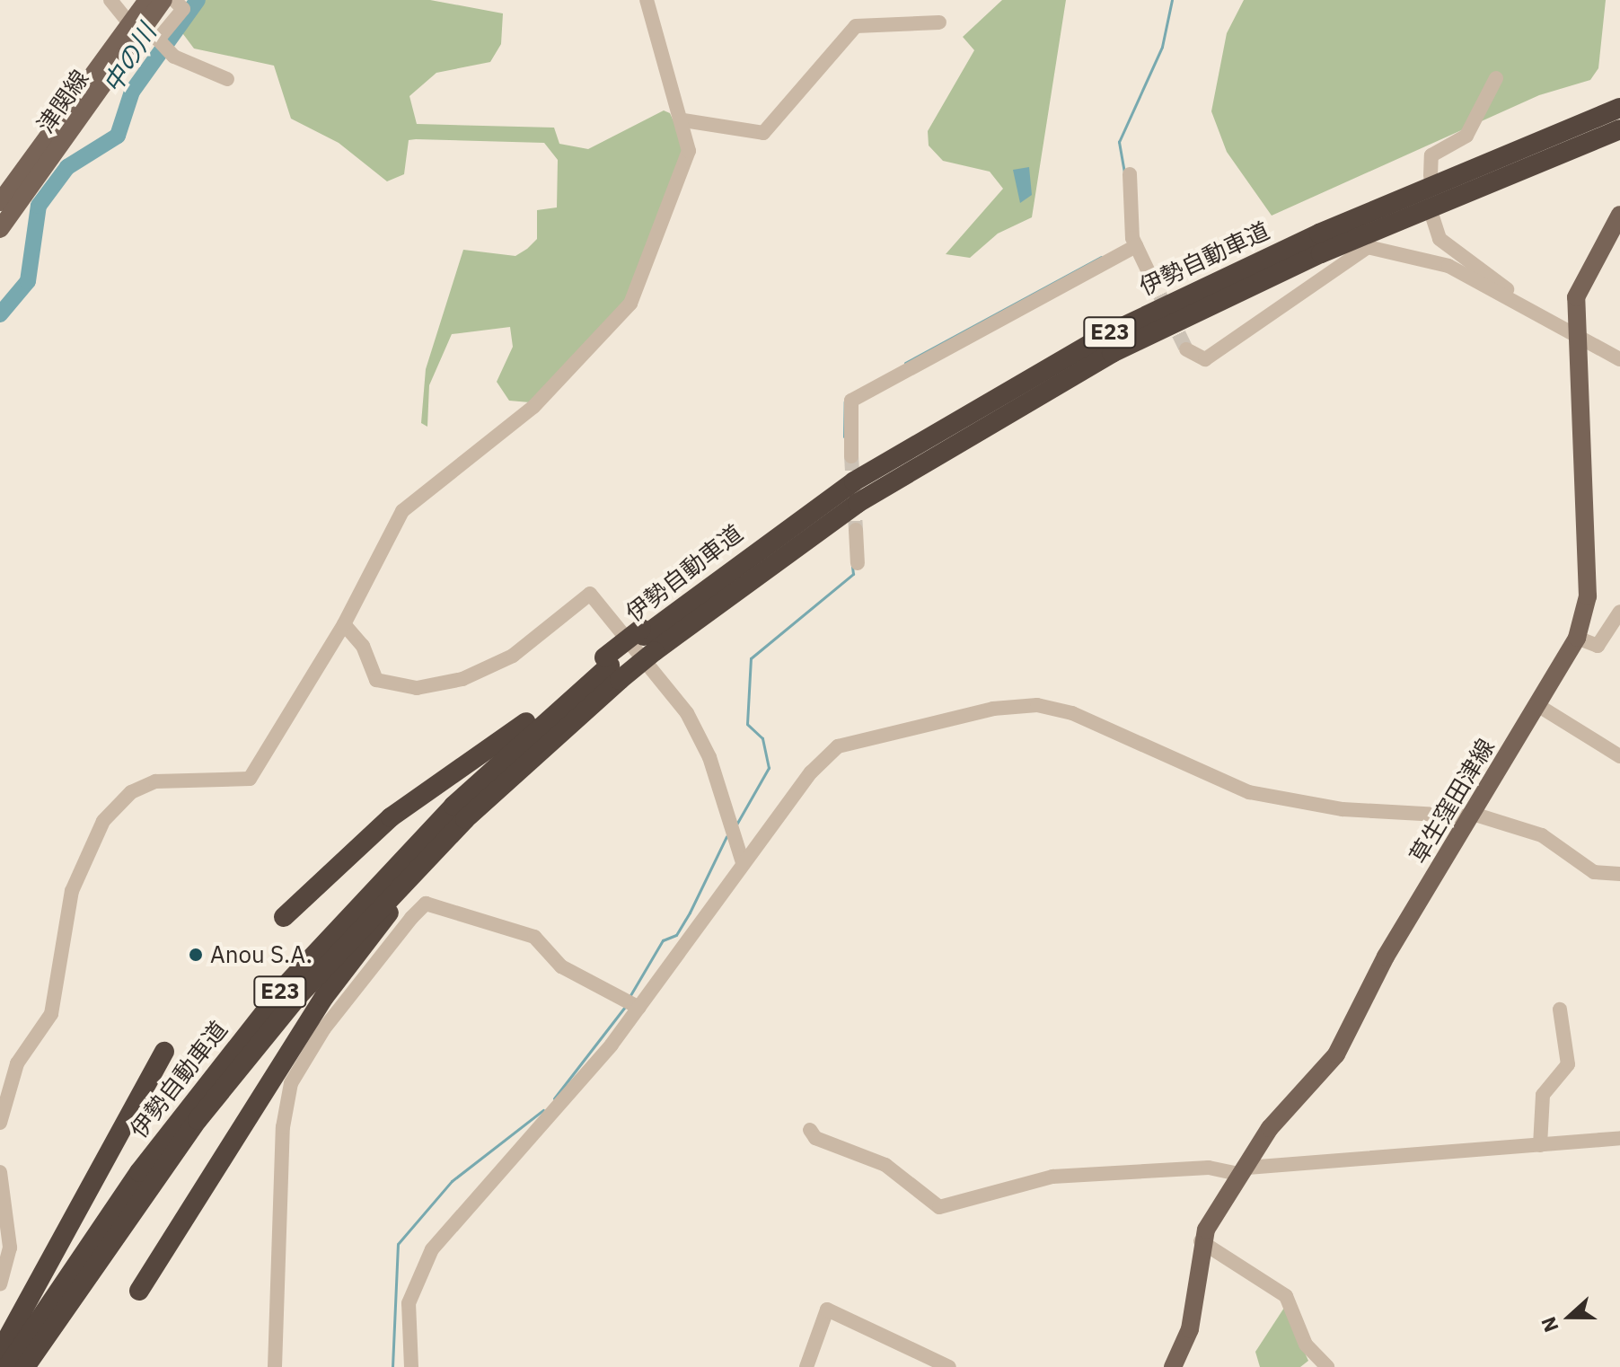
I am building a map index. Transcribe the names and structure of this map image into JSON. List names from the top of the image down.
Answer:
{
  "streets": {
    "highway": ["伊勢自動車道", "E23"],
    "main road": ["津関線", "草生窪田津線"]
  },
  "water": ["中の川"],
  "places": ["Anou S.A."],
  "north": "left"
}
